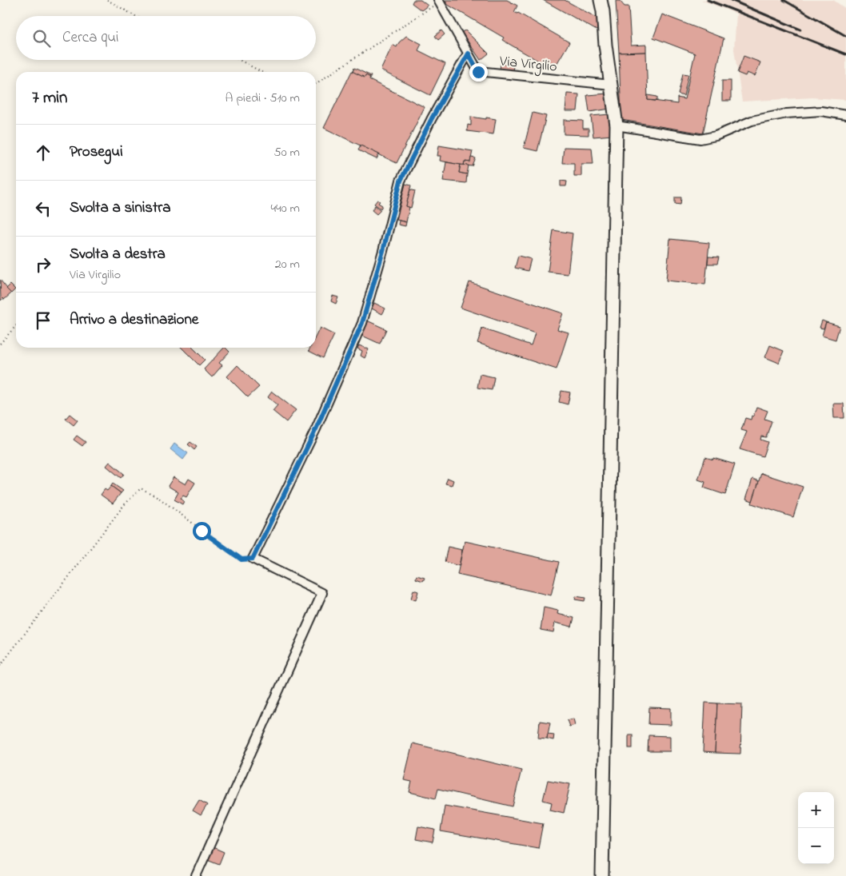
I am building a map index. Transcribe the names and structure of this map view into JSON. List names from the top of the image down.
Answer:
{
  "streets": {
    "street": ["Via Virgilio"]
  },
  "page": {
    "search": "Cerca qui",
    "heading": ["7 min", "A piedi · 510 m"],
    "list": [
      ["Prosegui", "50 m"],
      ["Svolta a sinistra", "440 m"],
      ["Svolta a destra", "Via Virgilio", "20 m"],
      "Arrivo a destinazione"
    ],
    "map_buttons": ["+", "−"]
  }
}
